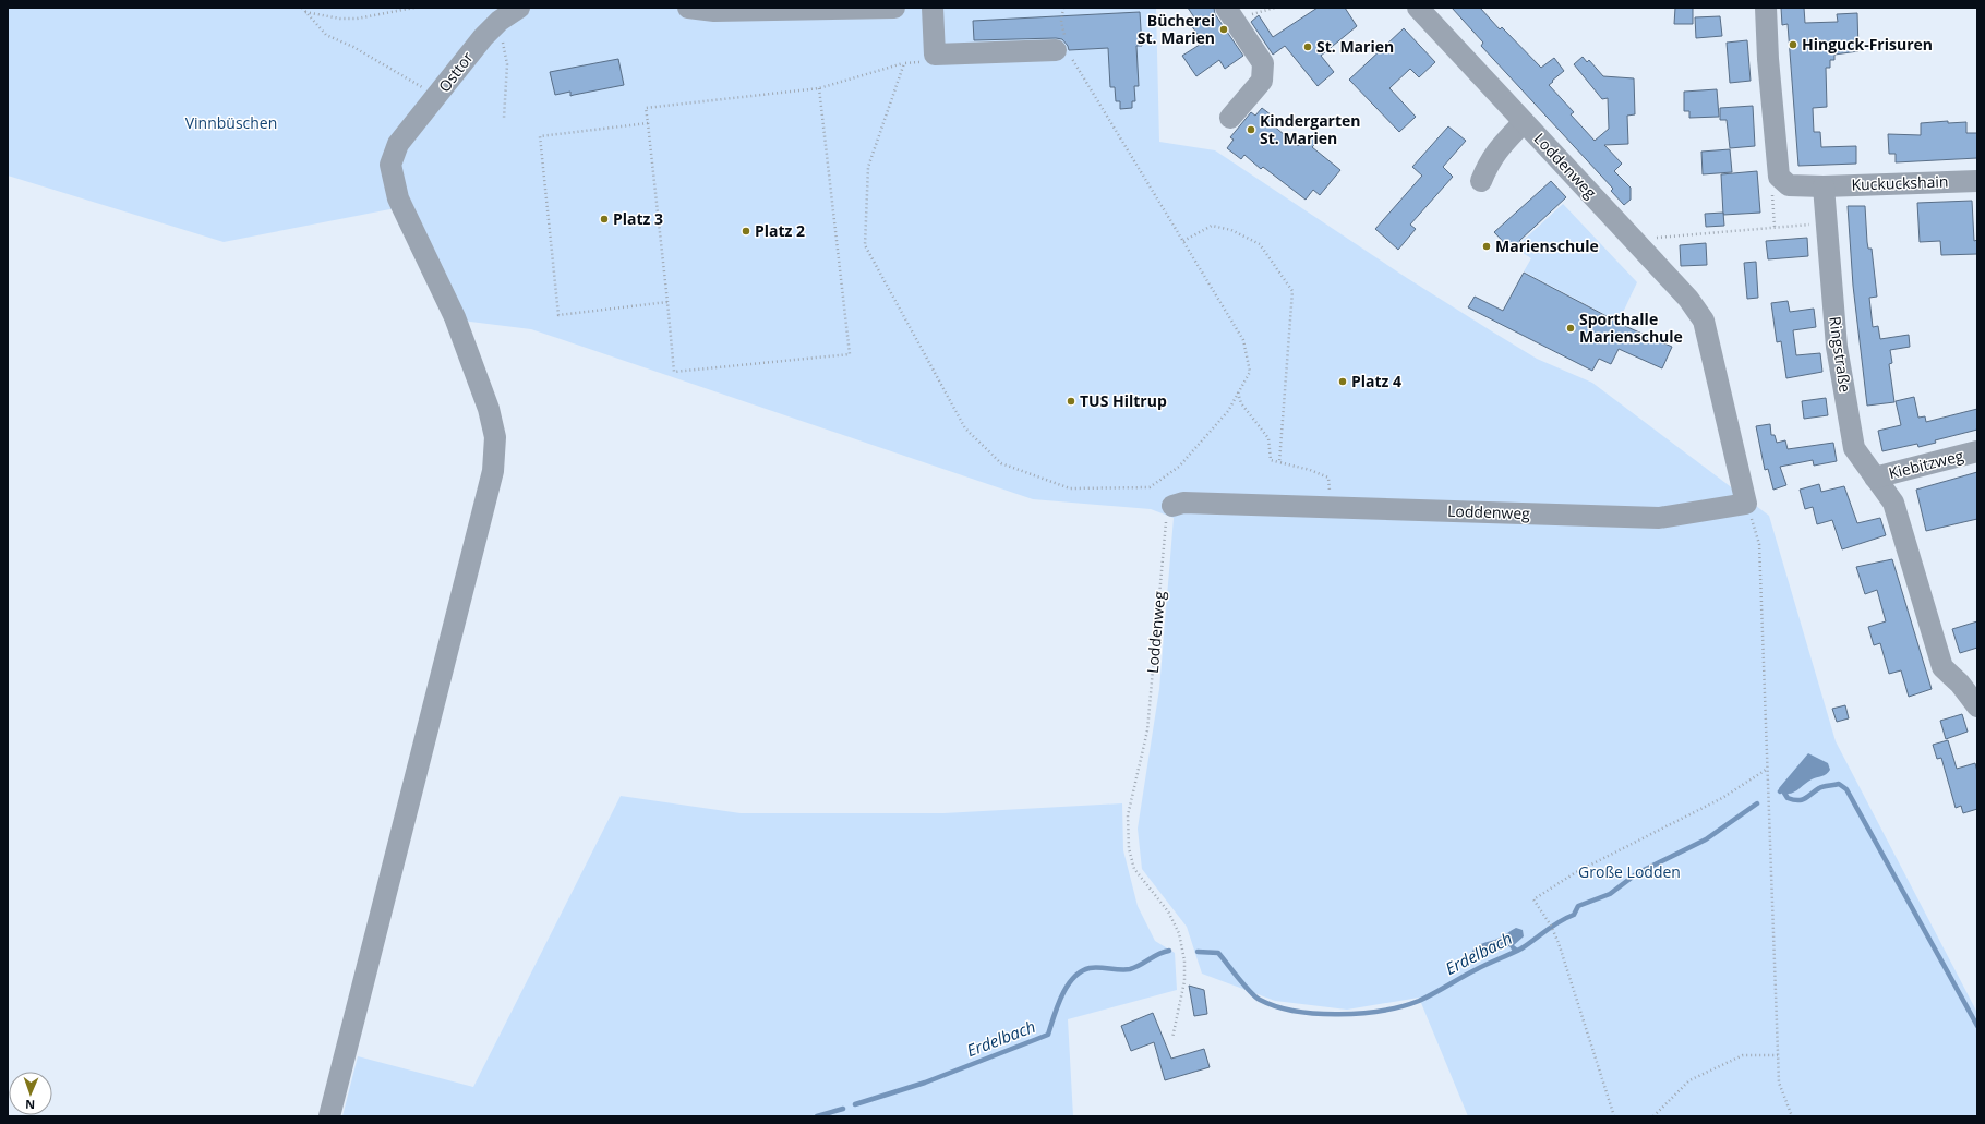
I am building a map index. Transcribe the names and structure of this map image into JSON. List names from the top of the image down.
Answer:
{
  "streets": {
    "street": [
      "Osttor",
      "Loddenweg",
      "Kuckuckshain",
      "Ringstraße",
      "Kiebitzweg"
    ]
  },
  "crossings": [
    ["Kuckuckshain", "Ringstraße"],
    ["Ringstraße", "Kiebitzweg"]
  ],
  "water": ["Erdelbach"],
  "parks": ["Vinnbüschen", "Große Lodden"],
  "places": [
    "Bücherei St. Marien",
    "Hinguck-Frisuren",
    "St. Marien",
    "Kindergarten St. Marien",
    "Platz 3",
    "Platz 2",
    "Marienschule",
    "Sporthalle Marienschule",
    "Platz 4",
    "TUS Hiltrup"
  ],
  "north": "bottom"
}
